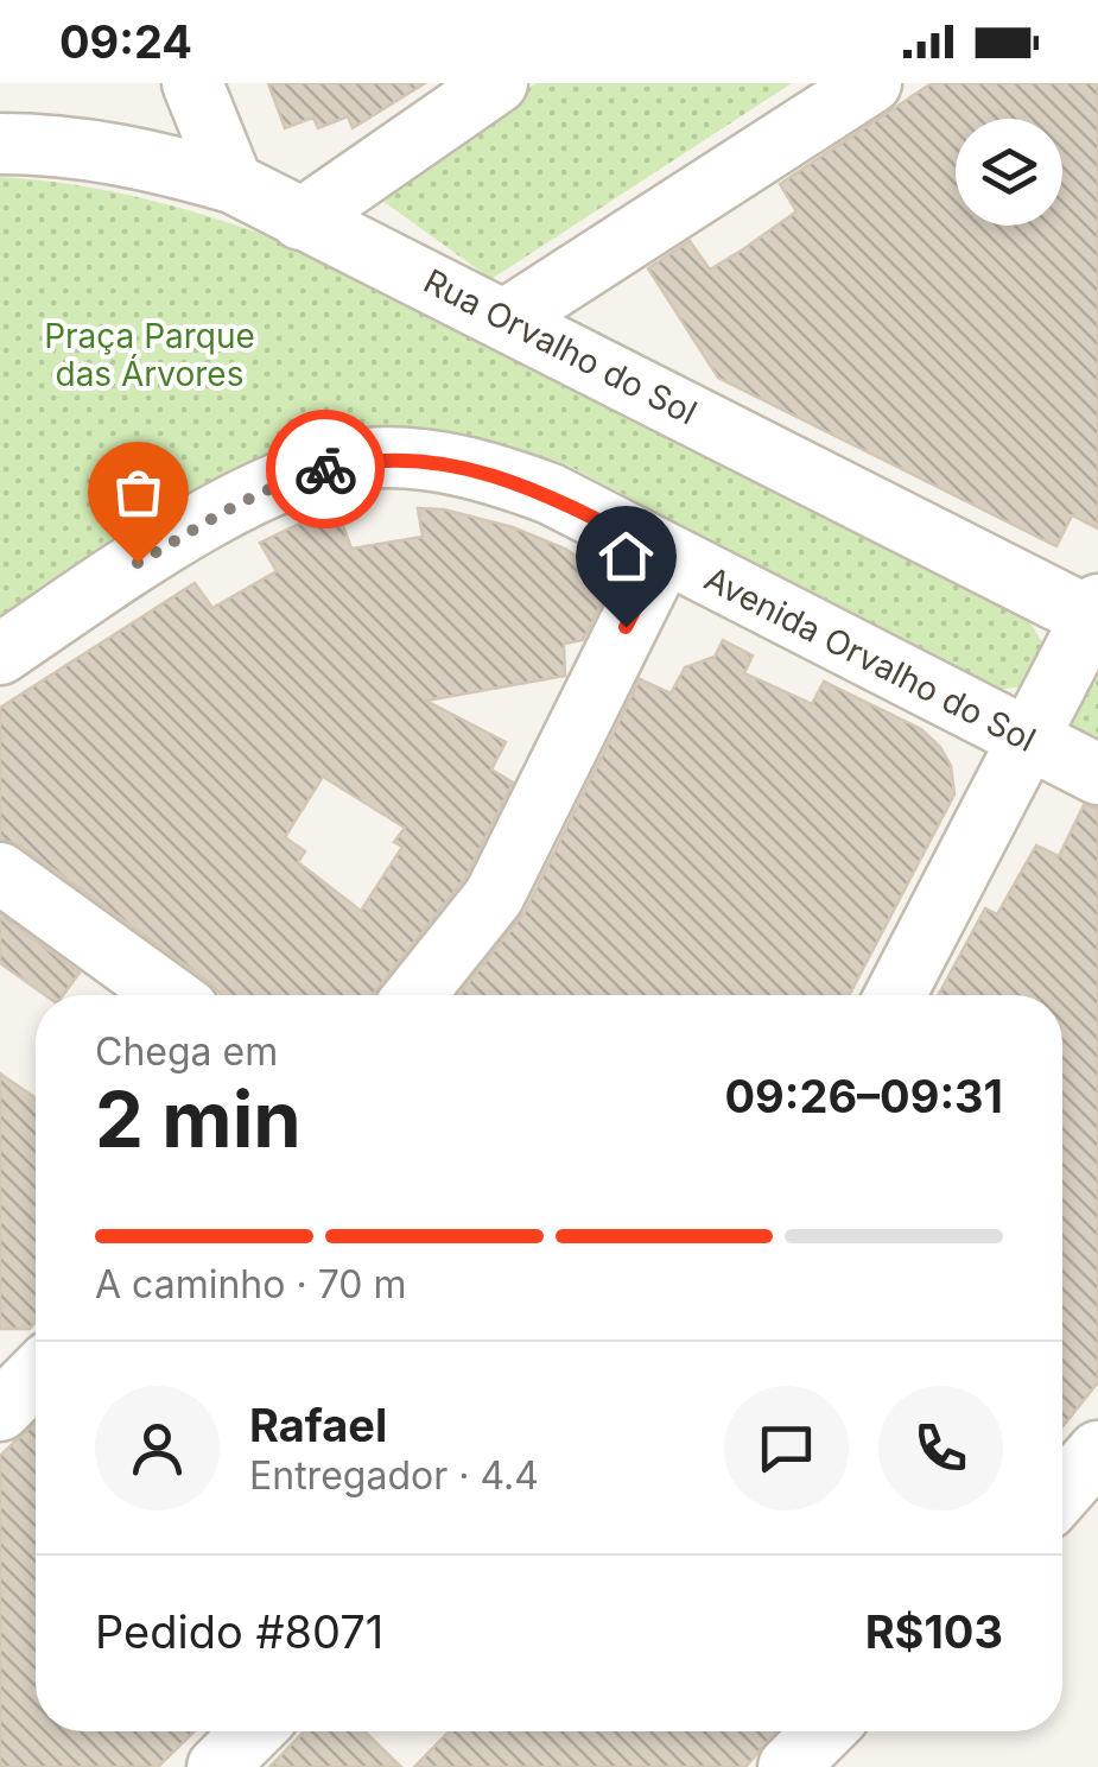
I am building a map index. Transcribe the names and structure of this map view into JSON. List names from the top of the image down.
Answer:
{
  "streets": {
    "street": ["Rua Orvalho do Sol", "Avenida Orvalho do Sol"]
  },
  "parks": ["Praça Parque das Árvores"],
  "page": {
    "status": "09:24",
    "heading": ["2 min", "Chega em", "09:26–09:31"],
    "panel": [
      "Rafael",
      "Entregador · 4.4",
      "Pedido #8071",
      "R$103"
    ],
    "bar": "A caminho · 70 m"
  }
}
